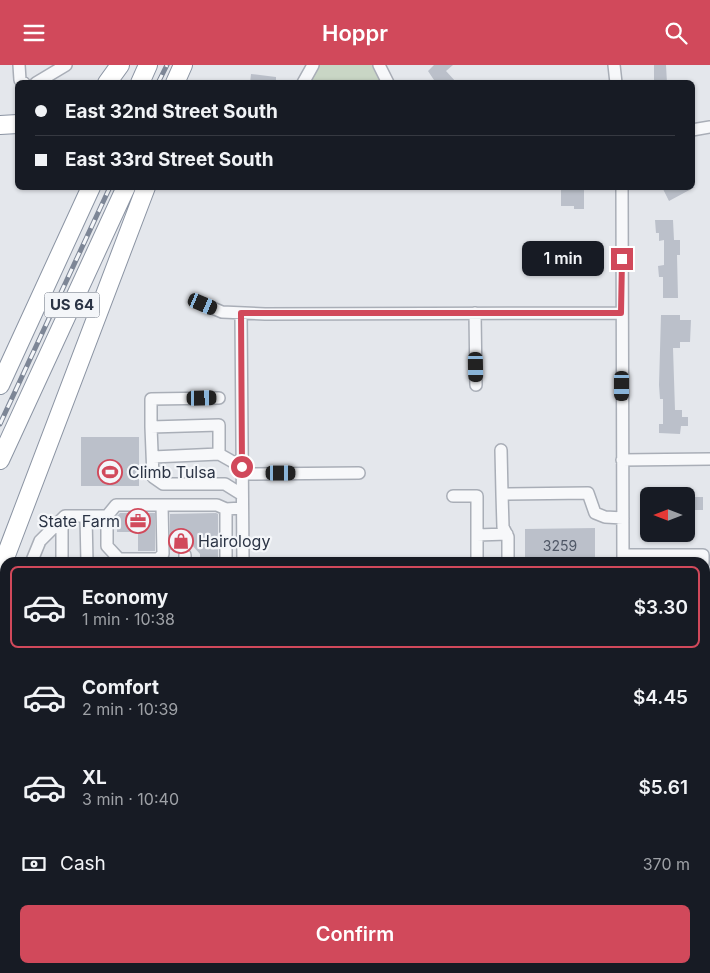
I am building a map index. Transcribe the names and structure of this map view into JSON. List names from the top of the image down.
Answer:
{
  "streets": {
    "highway": ["US 64"]
  },
  "places": {
    "sports": ["Climb Tulsa"],
    "office": ["State Farm"],
    "shop": ["Hairology"]
  },
  "house_numbers": ["3259"],
  "north": "left",
  "page": {
    "header": "Hoppr",
    "banner": ["East 32nd Street South", "East 33rd Street South"],
    "bubble": "1 min",
    "list": [
      {
        "name": "Economy",
        "note": "1 min · 10:38",
        "value": "$3.30"
      },
      {
        "name": "Comfort",
        "note": "2 min · 10:39",
        "value": "$4.45"
      },
      {
        "name": "XL",
        "note": "3 min · 10:40",
        "value": "$5.61"
      }
    ],
    "pay": ["Cash", "370 m"],
    "buttons": "Confirm"
  }
}
